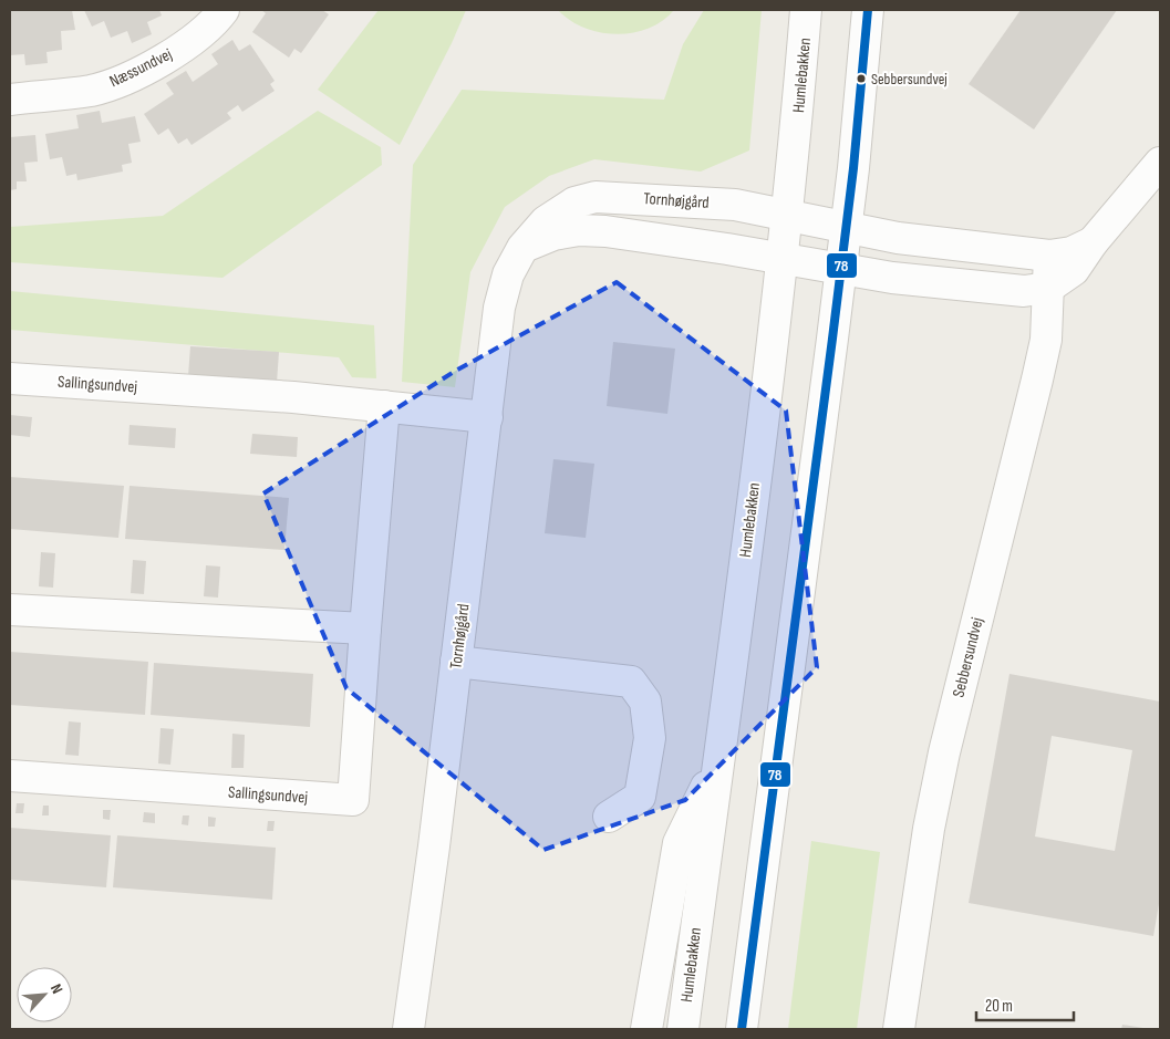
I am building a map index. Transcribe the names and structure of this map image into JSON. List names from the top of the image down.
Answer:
{
  "streets": {
    "street": [
      "Næssundvej",
      "Humlebakken",
      "Tornhøjgård",
      "Sallingsundvej",
      "Sebbersundvej"
    ]
  },
  "crossings": [
    ["Humlebakken", "Tornhøjgård"],
    ["Tornhøjgård", "Sallingsundvej"]
  ],
  "places": ["Sebbersundvej"],
  "lines": ["transit line 78"],
  "scale_bar": "20 m",
  "north": "top right"
}
